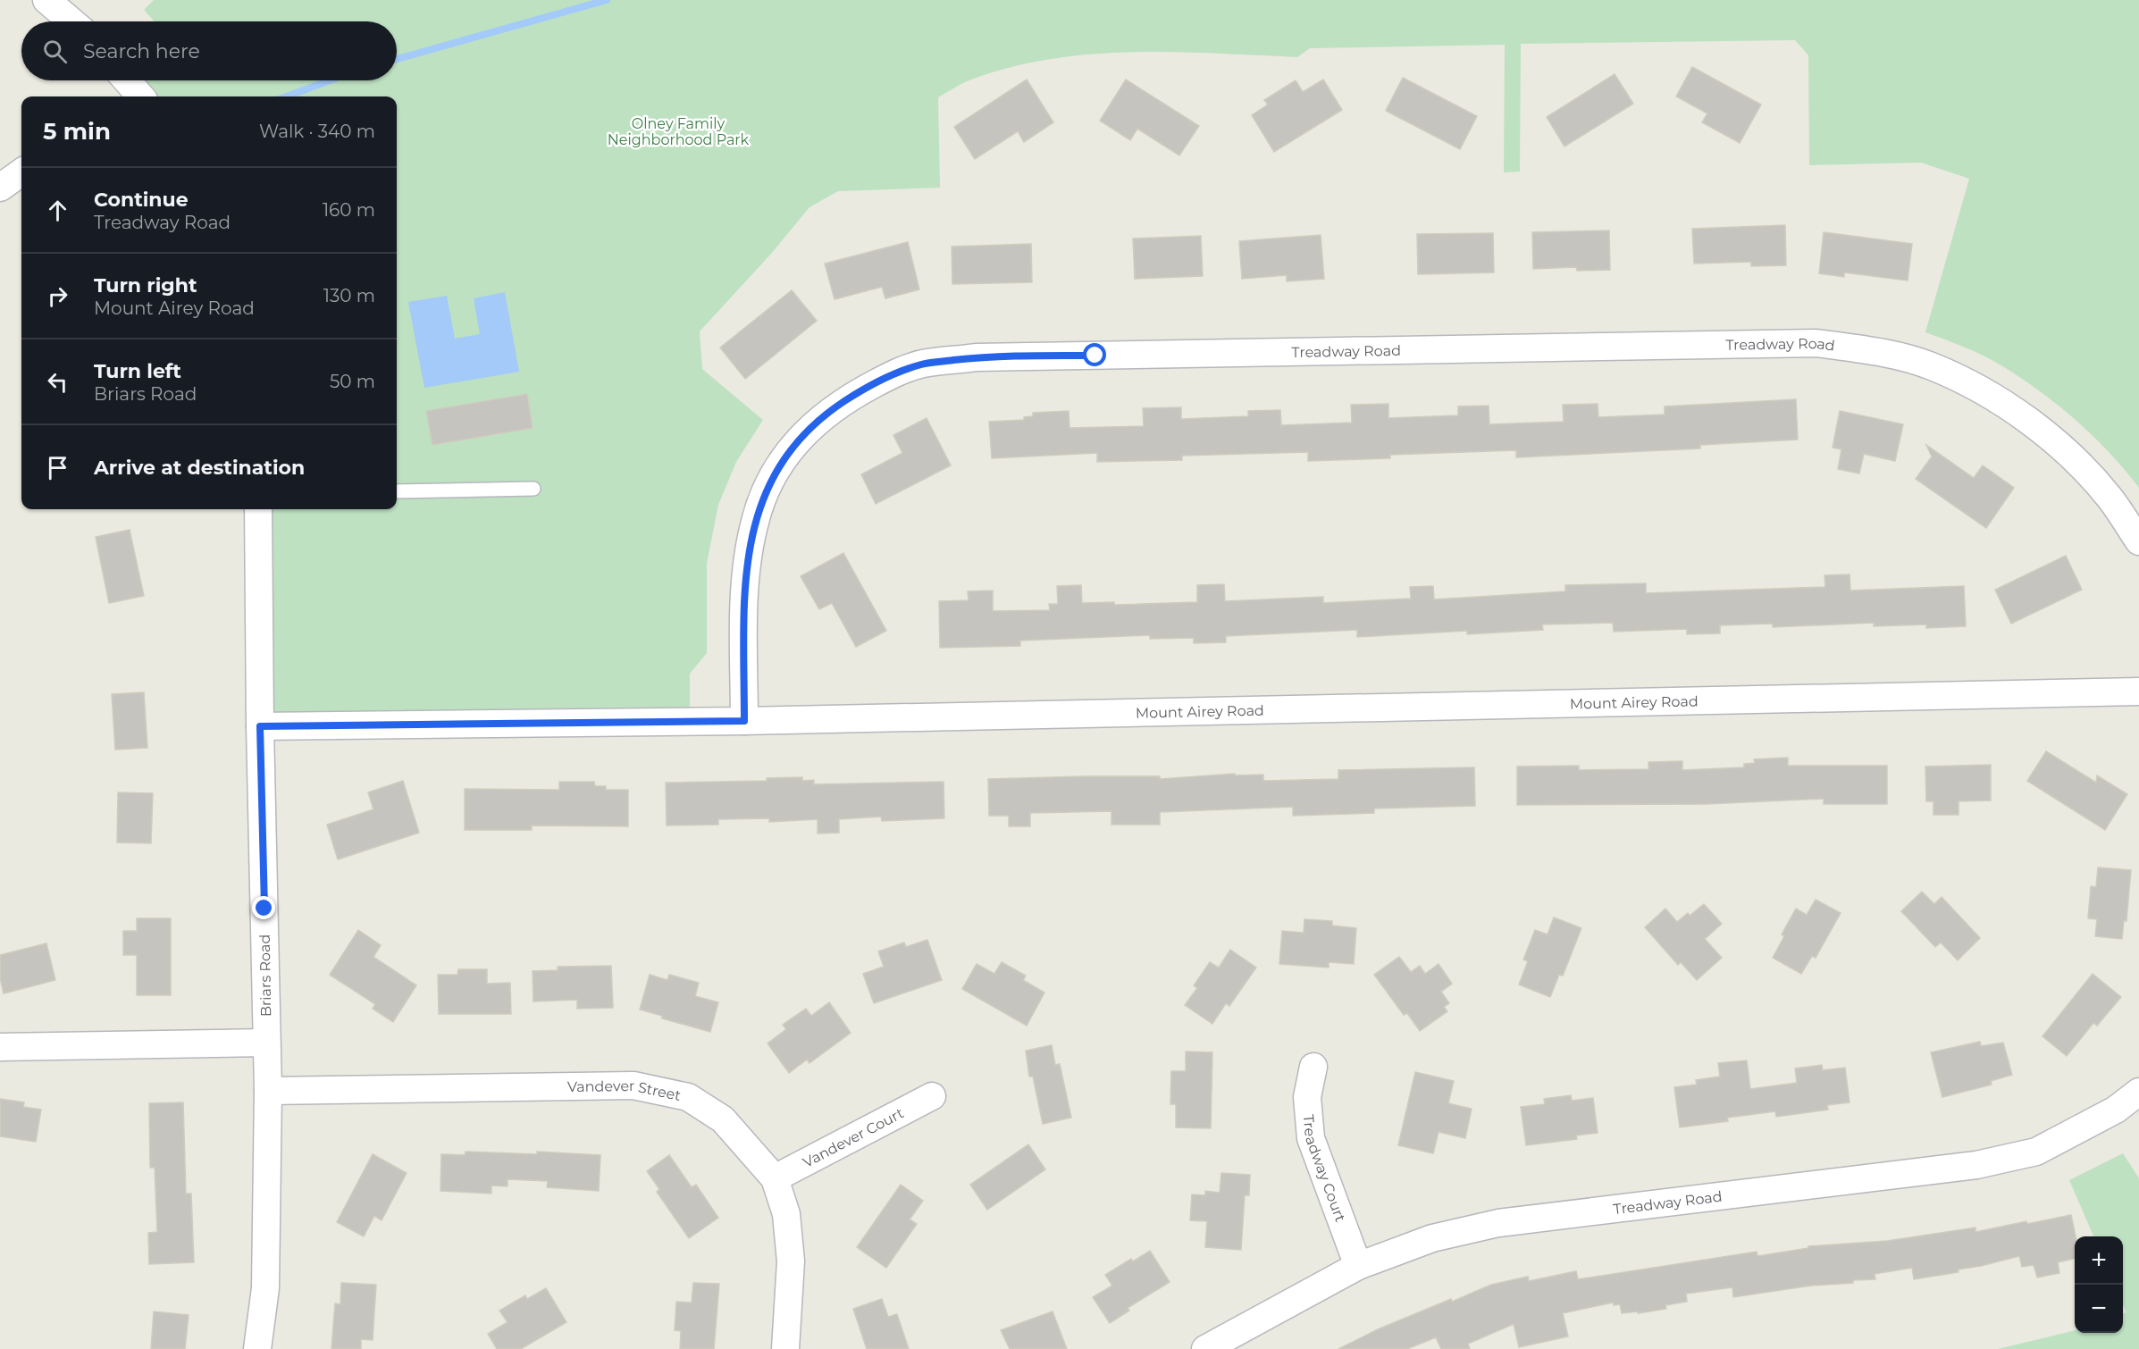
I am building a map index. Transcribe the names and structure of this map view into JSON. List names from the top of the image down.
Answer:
{
  "streets": {
    "street": [
      "Treadway Road",
      "Mount Airey Road",
      "Briars Road",
      "Vandever Street",
      "Vandever Court",
      "Treadway Court"
    ]
  },
  "crossings": [
    ["Treadway Road", "Mount Airey Road"],
    ["Treadway Road", "Treadway Court"],
    ["Mount Airey Road", "Briars Road"],
    ["Briars Road", "Vandever Street"],
    ["Vandever Street", "Vandever Court"]
  ],
  "parks": ["Olney Family Neighborhood Park"],
  "page": {
    "search": "Search here",
    "heading": ["5 min", "Walk · 340 m"],
    "list": [
      ["Continue", "Treadway Road", "160 m"],
      ["Turn right", "Mount Airey Road", "130 m"],
      ["Turn left", "Briars Road", "50 m"],
      "Arrive at destination"
    ],
    "map_buttons": ["+", "−"]
  }
}
